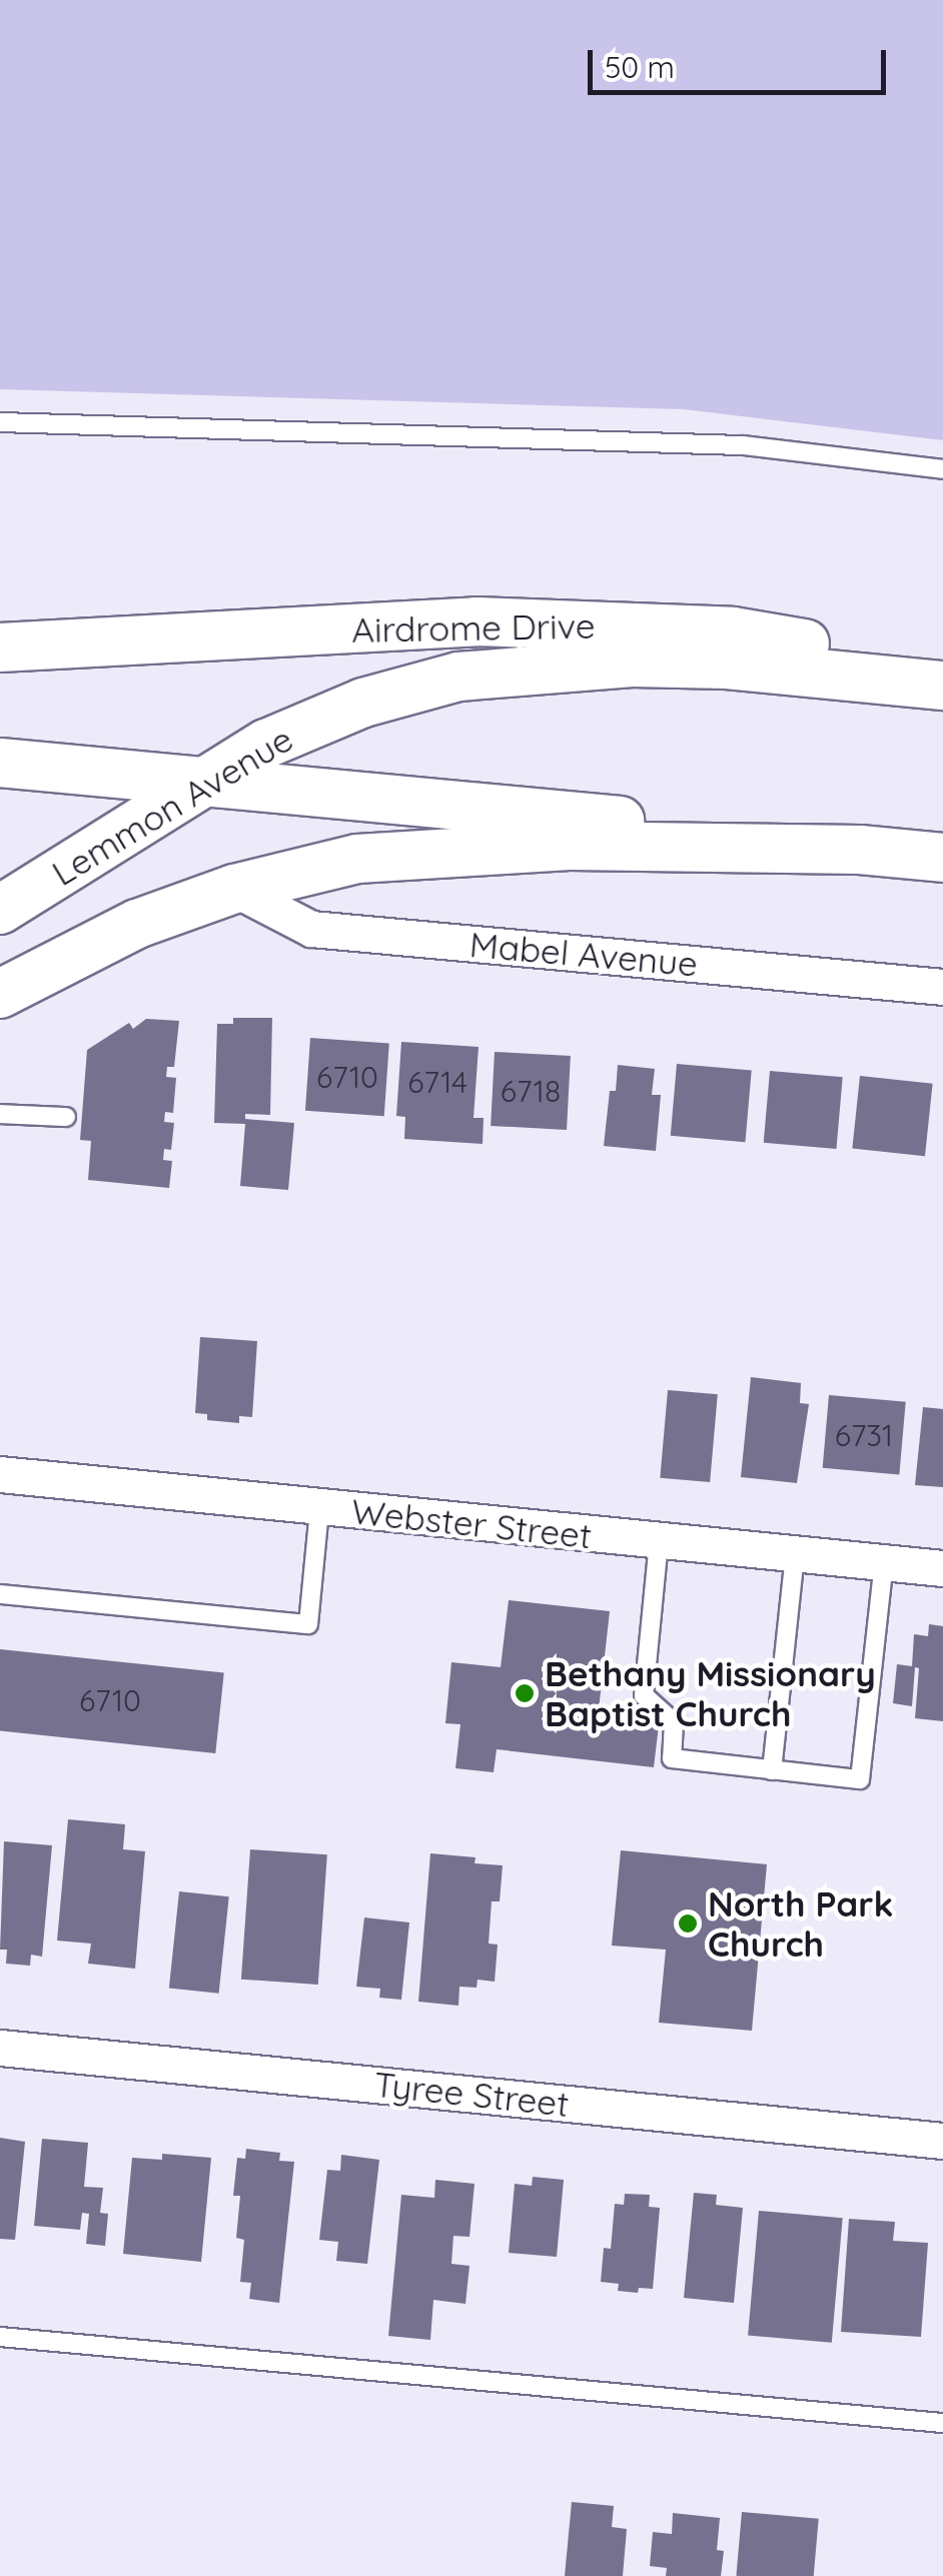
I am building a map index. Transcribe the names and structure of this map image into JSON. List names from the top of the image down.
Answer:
{
  "streets": {
    "main road": ["Airdrome Drive", "Lemmon Avenue"],
    "street": ["Mabel Avenue", "Webster Street", "Tyree Street"]
  },
  "places": ["Bethany Missionary Baptist Church", "North Park Church"],
  "house_numbers": [
    "6710",
    "6714",
    "6718",
    "6731",
    "6710"
  ],
  "scale_bar": "50 m"
}
